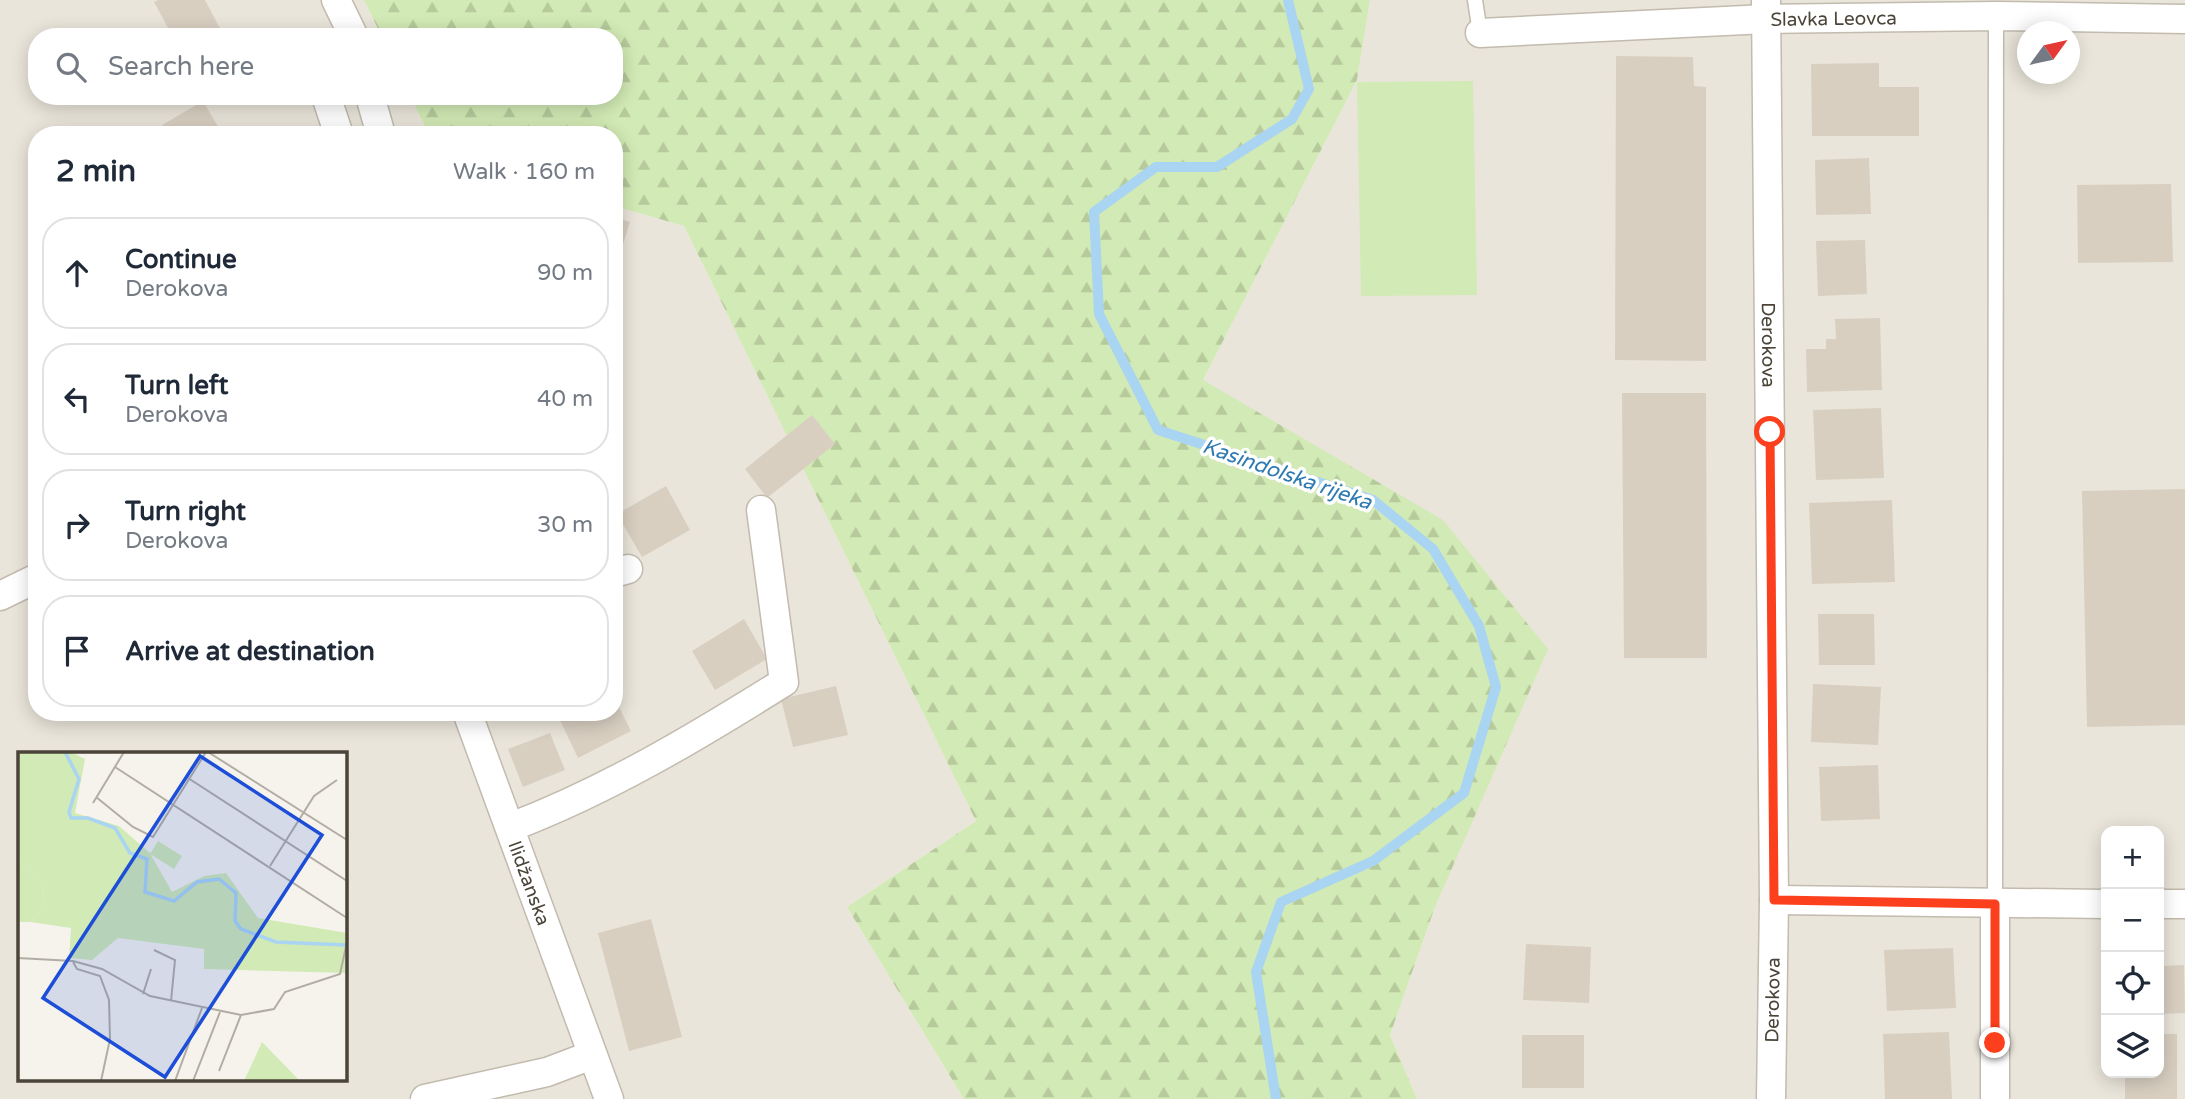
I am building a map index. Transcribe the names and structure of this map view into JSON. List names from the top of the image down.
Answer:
{
  "streets": {
    "street": ["Slavka Leovca", "Derokova", "Ilidžanska"]
  },
  "crossings": [
    ["Slavka Leovca", "Derokova"]
  ],
  "water": ["Kasindolska rijeka"],
  "north": "top right",
  "page": {
    "search": "Search here",
    "heading": ["2 min", "Walk · 160 m"],
    "list": [
      ["Continue", "Derokova", "90 m"],
      ["Turn left", "Derokova", "40 m"],
      ["Turn right", "Derokova", "30 m"],
      "Arrive at destination"
    ],
    "map_buttons": ["+", "−"]
  }
}
